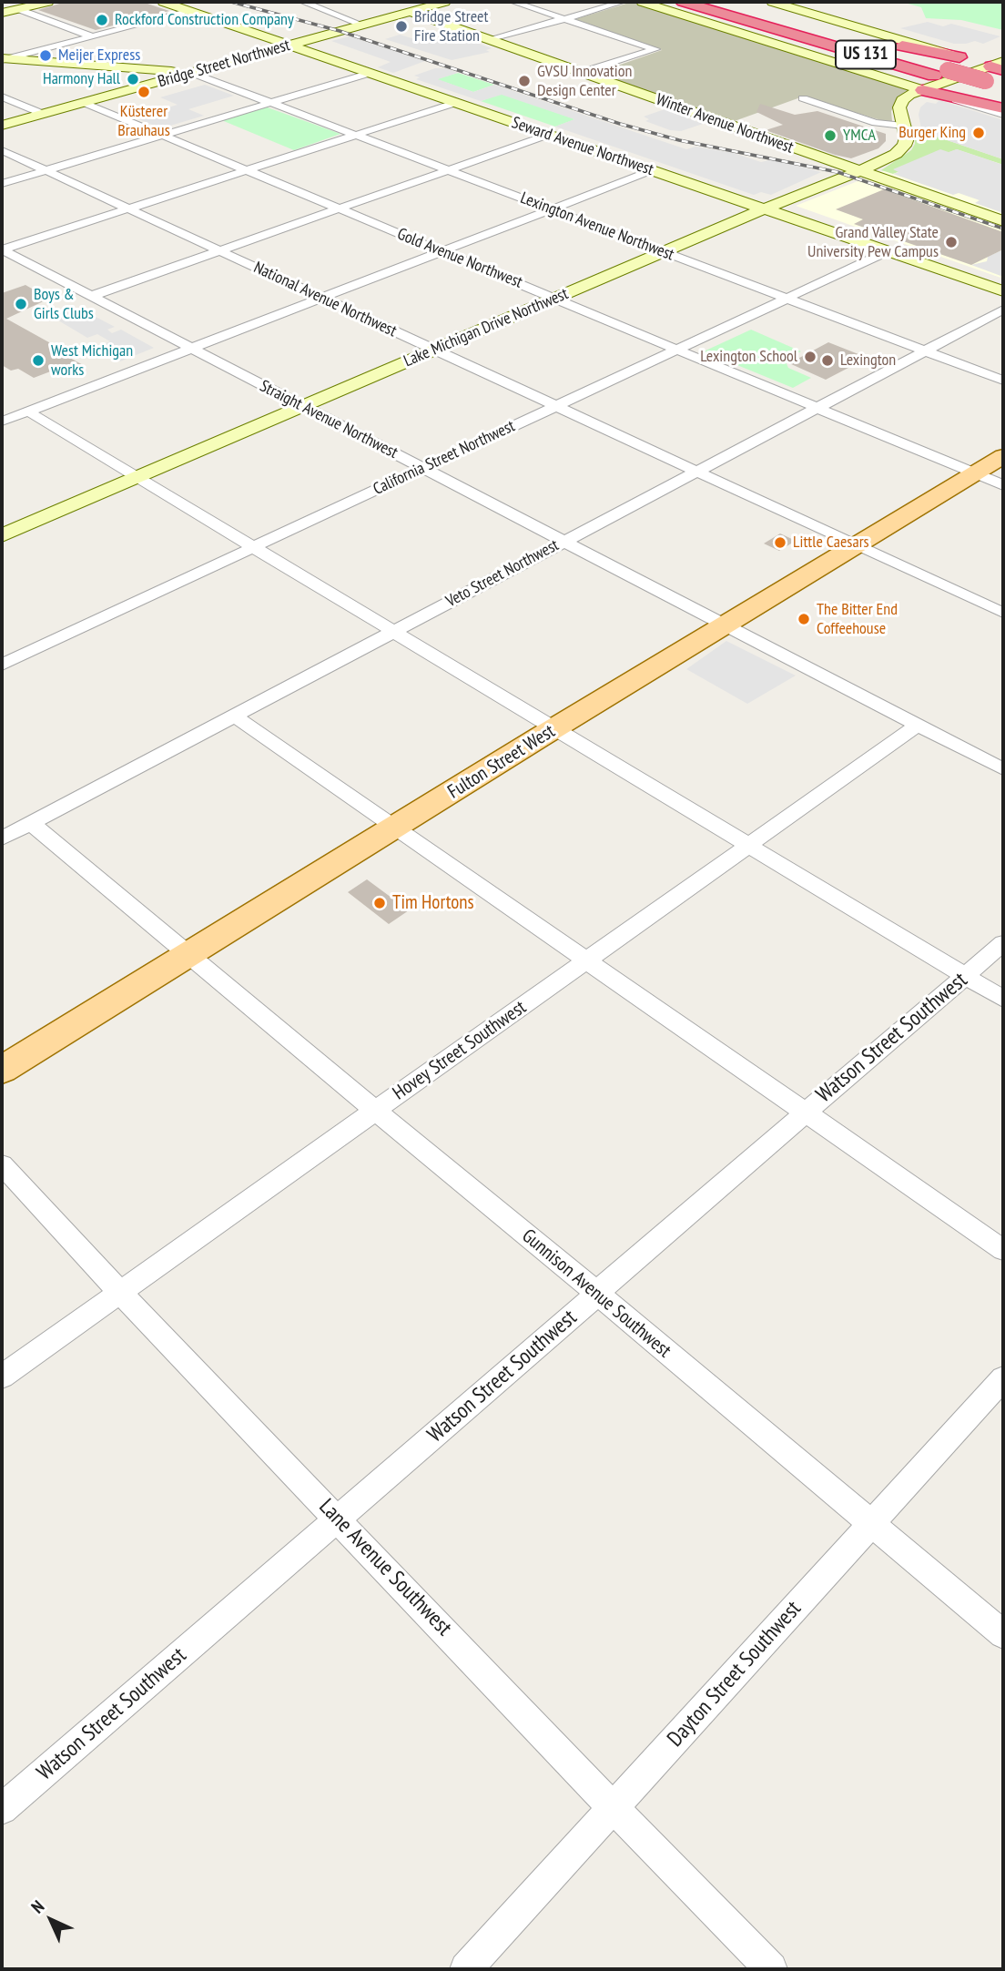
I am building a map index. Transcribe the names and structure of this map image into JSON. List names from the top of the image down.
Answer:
{
  "streets": {
    "highway": ["US 131"],
    "main road": ["Fulton Street West"],
    "street": [
      "Bridge Street Northwest",
      "Winter Avenue Northwest",
      "Seward Avenue Northwest",
      "Lexington Avenue Northwest",
      "Gold Avenue Northwest",
      "National Avenue Northwest",
      "Lake Michigan Drive Northwest",
      "Straight Avenue Northwest",
      "California Street Northwest",
      "Veto Street Northwest",
      "Watson Street Southwest",
      "Hovey Street Southwest",
      "Gunnison Avenue Southwest",
      "Lane Avenue Southwest",
      "Dayton Street Southwest"
    ]
  },
  "crossings": [
    ["Bridge Street Northwest", "Winter Avenue Northwest"],
    ["Bridge Street Northwest", "Seward Avenue Northwest"],
    ["Bridge Street Northwest", "Lexington Avenue Northwest"],
    ["Bridge Street Northwest", "Gold Avenue Northwest"],
    ["Winter Avenue Northwest", "Lake Michigan Drive Northwest"],
    ["Seward Avenue Northwest", "Lake Michigan Drive Northwest"],
    ["Seward Avenue Northwest", "California Street Northwest"],
    ["Lexington Avenue Northwest", "Lake Michigan Drive Northwest"],
    ["Lexington Avenue Northwest", "California Street Northwest"],
    ["Lexington Avenue Northwest", "Veto Street Northwest"],
    ["Gold Avenue Northwest", "Lake Michigan Drive Northwest"],
    ["Gold Avenue Northwest", "California Street Northwest"],
    ["Gold Avenue Northwest", "Veto Street Northwest"],
    ["Gold Avenue Northwest", "Fulton Street West"],
    ["National Avenue Northwest", "Lake Michigan Drive Northwest"],
    ["National Avenue Northwest", "California Street Northwest"],
    ["National Avenue Northwest", "Veto Street Northwest"],
    ["National Avenue Northwest", "Fulton Street West"],
    ["Lake Michigan Drive Northwest", "Straight Avenue Northwest"],
    ["Straight Avenue Northwest", "California Street Northwest"],
    ["Straight Avenue Northwest", "Veto Street Northwest"],
    ["Straight Avenue Northwest", "Fulton Street West"],
    ["Veto Street Northwest", "Gunnison Avenue Southwest"],
    ["Fulton Street West", "Gunnison Avenue Southwest"],
    ["Watson Street Southwest", "Gunnison Avenue Southwest"],
    ["Watson Street Southwest", "Lane Avenue Southwest"],
    ["Hovey Street Southwest", "Gunnison Avenue Southwest"],
    ["Hovey Street Southwest", "Lane Avenue Southwest"],
    ["Gunnison Avenue Southwest", "Dayton Street Southwest"],
    ["Lane Avenue Southwest", "Dayton Street Southwest"]
  ],
  "places": [
    "Rockford Construction Company",
    "Bridge Street Fire Station",
    "Meijer Express",
    "Harmony Hall",
    "GVSU Innovation Design Center",
    "Küsterer Brauhaus",
    "Burger King",
    "YMCA",
    "Grand Valley State University Pew Campus",
    "Boys & Girls Clubs",
    "Lexington School",
    "West Michigan works",
    "Lexington",
    "Little Caesars",
    "The Bitter End Coffeehouse",
    "Tim Hortons"
  ],
  "north": "top left"
}
